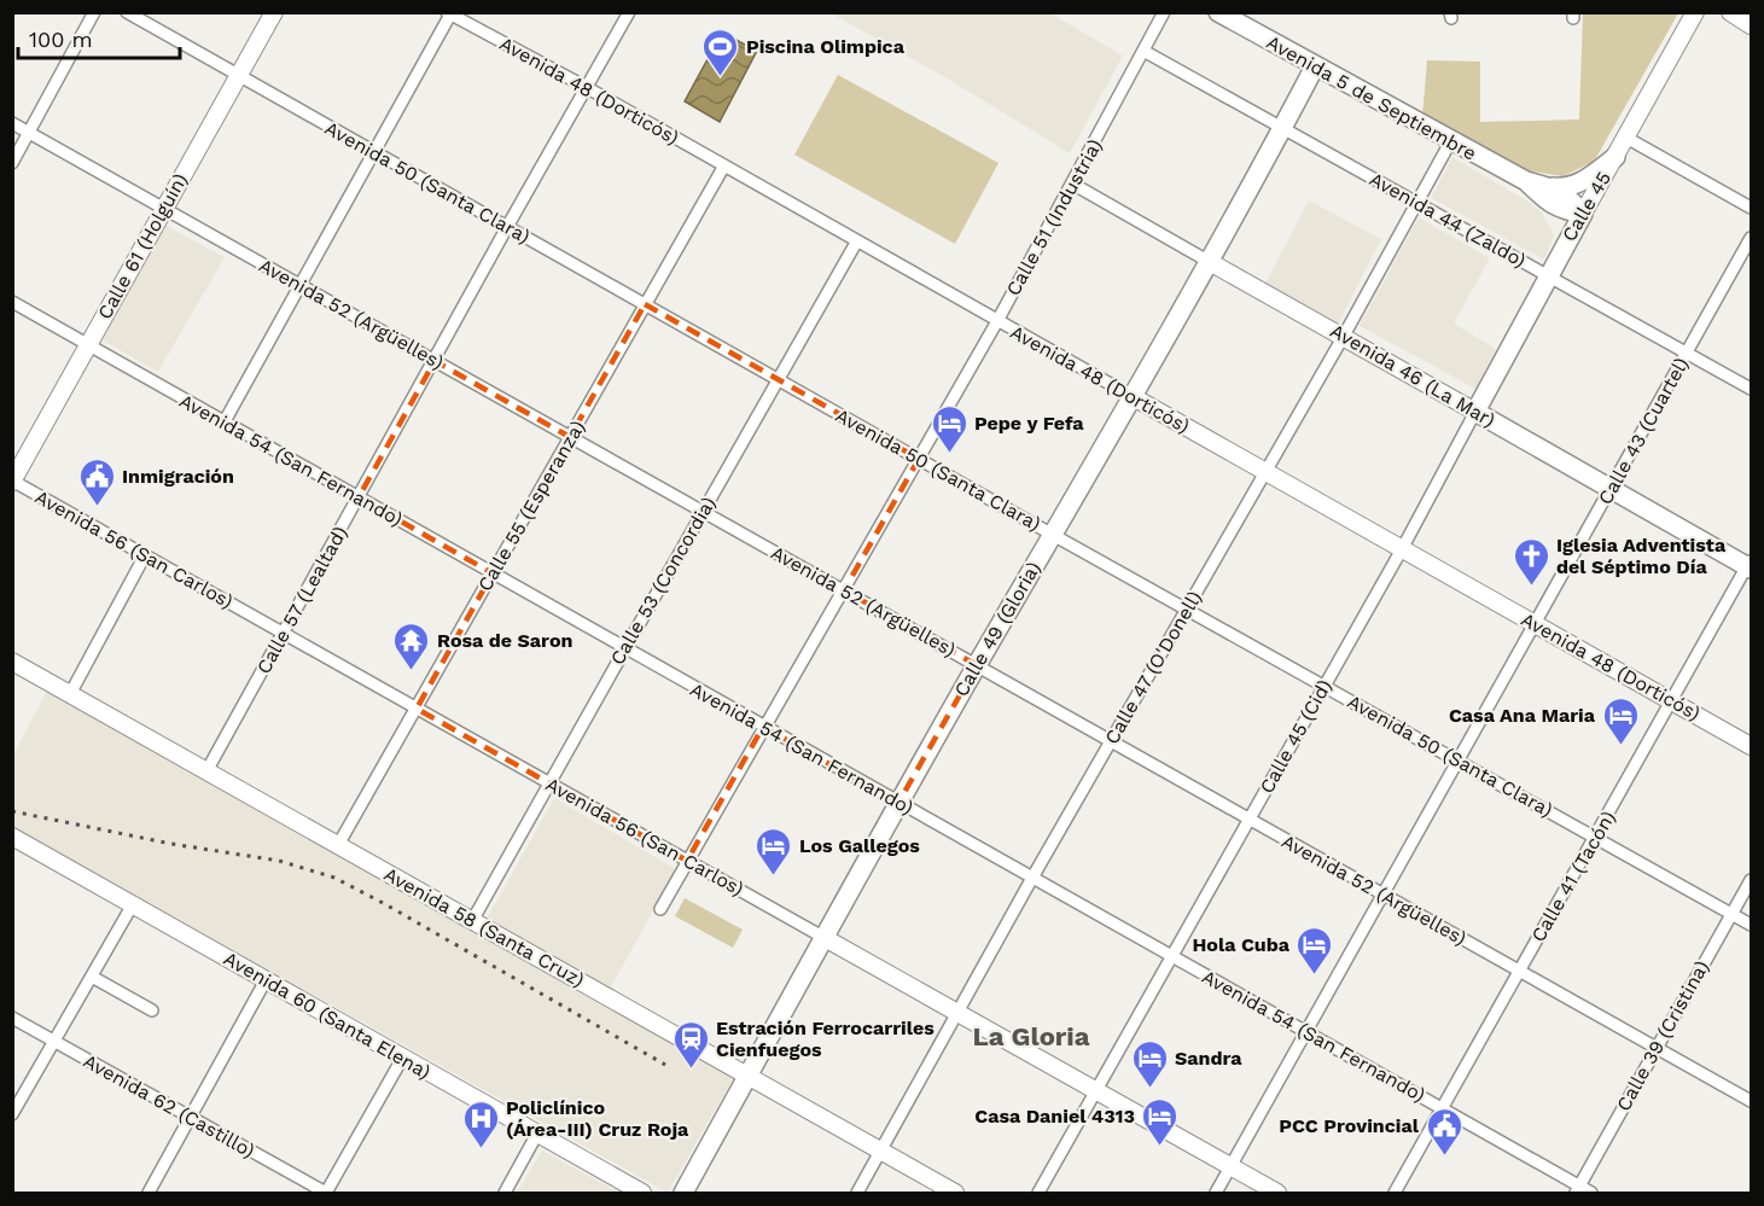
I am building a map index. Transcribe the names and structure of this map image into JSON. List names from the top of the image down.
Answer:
{
  "streets": {
    "main road": [
      "Avenida 5 de Septiembre",
      "Calle 45",
      "Avenida 46 (La Mar)",
      "Calle 49 (Gloria)",
      "Calle 45 (Cid)"
    ],
    "street": [
      "Avenida 48 (Dorticós)",
      "Avenida 50 (Santa Clara)",
      "Calle 51 (Industria)",
      "Avenida 44 (Zaldo)",
      "Calle 61 (Holguín)",
      "Avenida 52 (Argüelles)",
      "Calle 43 (Cuartel)",
      "Avenida 54 (San Fernando)",
      "Calle 55 (Esperanza)",
      "Avenida 56 (San Carlos)",
      "Calle 53 (Concordia)",
      "Calle 57 (Lealtad)",
      "Calle 47 (O'Donell)",
      "Calle 41 (Tacón)",
      "Avenida 58 (Santa Cruz)",
      "Avenida 60 (Santa Elena)",
      "Calle 39 (Cristina)",
      "Avenida 62 (Castillo)"
    ]
  },
  "crossings": [
    ["Avenida 48 (Dorticós)", "Calle 51 (Industria)"],
    ["Avenida 48 (Dorticós)", "Calle 43 (Cuartel)"],
    ["Avenida 48 (Dorticós)", "Calle 55 (Esperanza)"],
    ["Avenida 48 (Dorticós)", "Calle 53 (Concordia)"],
    ["Avenida 48 (Dorticós)", "Calle 57 (Lealtad)"],
    ["Avenida 48 (Dorticós)", "Calle 49 (Gloria)"],
    ["Avenida 48 (Dorticós)", "Calle 47 (O'Donell)"],
    ["Avenida 48 (Dorticós)", "Calle 45 (Cid)"],
    ["Avenida 48 (Dorticós)", "Calle 41 (Tacón)"],
    ["Avenida 5 de Septiembre", "Calle 45"],
    ["Avenida 5 de Septiembre", "Calle 49 (Gloria)"],
    ["Avenida 5 de Septiembre", "Calle 47 (O'Donell)"],
    ["Avenida 50 (Santa Clara)", "Calle 51 (Industria)"],
    ["Avenida 50 (Santa Clara)", "Calle 61 (Holguín)"],
    ["Avenida 50 (Santa Clara)", "Calle 43 (Cuartel)"],
    ["Avenida 50 (Santa Clara)", "Calle 55 (Esperanza)"],
    ["Avenida 50 (Santa Clara)", "Calle 53 (Concordia)"],
    ["Avenida 50 (Santa Clara)", "Calle 57 (Lealtad)"],
    ["Avenida 50 (Santa Clara)", "Calle 49 (Gloria)"],
    ["Avenida 50 (Santa Clara)", "Calle 47 (O'Donell)"],
    ["Avenida 50 (Santa Clara)", "Calle 45 (Cid)"],
    ["Avenida 50 (Santa Clara)", "Calle 41 (Tacón)"],
    ["Avenida 50 (Santa Clara)", "Calle 39 (Cristina)"],
    ["Calle 45", "Avenida 44 (Zaldo)"],
    ["Calle 45", "Calle 45 (Cid)"],
    ["Calle 51 (Industria)", "Avenida 44 (Zaldo)"],
    ["Calle 51 (Industria)", "Avenida 52 (Argüelles)"],
    ["Calle 51 (Industria)", "Avenida 46 (La Mar)"],
    ["Calle 51 (Industria)", "Avenida 54 (San Fernando)"],
    ["Calle 51 (Industria)", "Avenida 56 (San Carlos)"],
    ["Avenida 44 (Zaldo)", "Calle 43 (Cuartel)"],
    ["Avenida 44 (Zaldo)", "Calle 49 (Gloria)"],
    ["Avenida 44 (Zaldo)", "Calle 47 (O'Donell)"],
    ["Avenida 44 (Zaldo)", "Calle 45 (Cid)"],
    ["Calle 61 (Holguín)", "Avenida 52 (Argüelles)"],
    ["Calle 61 (Holguín)", "Avenida 54 (San Fernando)"],
    ["Calle 61 (Holguín)", "Avenida 56 (San Carlos)"],
    ["Avenida 52 (Argüelles)", "Calle 43 (Cuartel)"],
    ["Avenida 52 (Argüelles)", "Calle 55 (Esperanza)"],
    ["Avenida 52 (Argüelles)", "Calle 53 (Concordia)"],
    ["Avenida 52 (Argüelles)", "Calle 57 (Lealtad)"],
    ["Avenida 52 (Argüelles)", "Calle 49 (Gloria)"],
    ["Avenida 52 (Argüelles)", "Calle 47 (O'Donell)"],
    ["Avenida 52 (Argüelles)", "Calle 45 (Cid)"],
    ["Avenida 52 (Argüelles)", "Calle 41 (Tacón)"],
    ["Avenida 52 (Argüelles)", "Calle 39 (Cristina)"],
    ["Avenida 46 (La Mar)", "Calle 43 (Cuartel)"],
    ["Avenida 46 (La Mar)", "Calle 49 (Gloria)"],
    ["Avenida 46 (La Mar)", "Calle 47 (O'Donell)"],
    ["Avenida 46 (La Mar)", "Calle 45 (Cid)"],
    ["Avenida 46 (La Mar)", "Calle 41 (Tacón)"],
    ["Calle 43 (Cuartel)", "Avenida 54 (San Fernando)"],
    ["Calle 43 (Cuartel)", "Avenida 56 (San Carlos)"],
    ["Avenida 54 (San Fernando)", "Calle 55 (Esperanza)"],
    ["Avenida 54 (San Fernando)", "Calle 53 (Concordia)"],
    ["Avenida 54 (San Fernando)", "Calle 57 (Lealtad)"],
    ["Avenida 54 (San Fernando)", "Calle 49 (Gloria)"],
    ["Avenida 54 (San Fernando)", "Calle 47 (O'Donell)"],
    ["Avenida 54 (San Fernando)", "Calle 45 (Cid)"],
    ["Avenida 54 (San Fernando)", "Calle 41 (Tacón)"],
    ["Avenida 54 (San Fernando)", "Calle 39 (Cristina)"],
    ["Calle 55 (Esperanza)", "Avenida 56 (San Carlos)"],
    ["Calle 55 (Esperanza)", "Avenida 58 (Santa Cruz)"],
    ["Avenida 56 (San Carlos)", "Calle 53 (Concordia)"],
    ["Avenida 56 (San Carlos)", "Calle 57 (Lealtad)"],
    ["Avenida 56 (San Carlos)", "Calle 49 (Gloria)"],
    ["Avenida 56 (San Carlos)", "Calle 47 (O'Donell)"],
    ["Avenida 56 (San Carlos)", "Calle 45 (Cid)"],
    ["Calle 53 (Concordia)", "Avenida 58 (Santa Cruz)"],
    ["Calle 57 (Lealtad)", "Avenida 58 (Santa Cruz)"],
    ["Calle 49 (Gloria)", "Avenida 58 (Santa Cruz)"],
    ["Calle 47 (O'Donell)", "Avenida 58 (Santa Cruz)"]
  ],
  "districts": ["La Gloria"],
  "places": {
    "sports": ["Piscina Olimpica"],
    "hotel": [
      "Pepe y Fefa",
      "Casa Ana Maria",
      "Los Gallegos",
      "Hola Cuba",
      "Sandra",
      "Casa Daniel 4313"
    ],
    "public building": ["Inmigración", "PCC Provincial"],
    "church": ["Iglesia Adventista del Séptimo Día"],
    "temple": ["Rosa de Saron"],
    "station": ["Estración Ferrocarriles Cienfuegos"],
    "hospital": ["Policlínico (Área-III) Cruz Roja"]
  },
  "scale_bar": "100 m"
}
